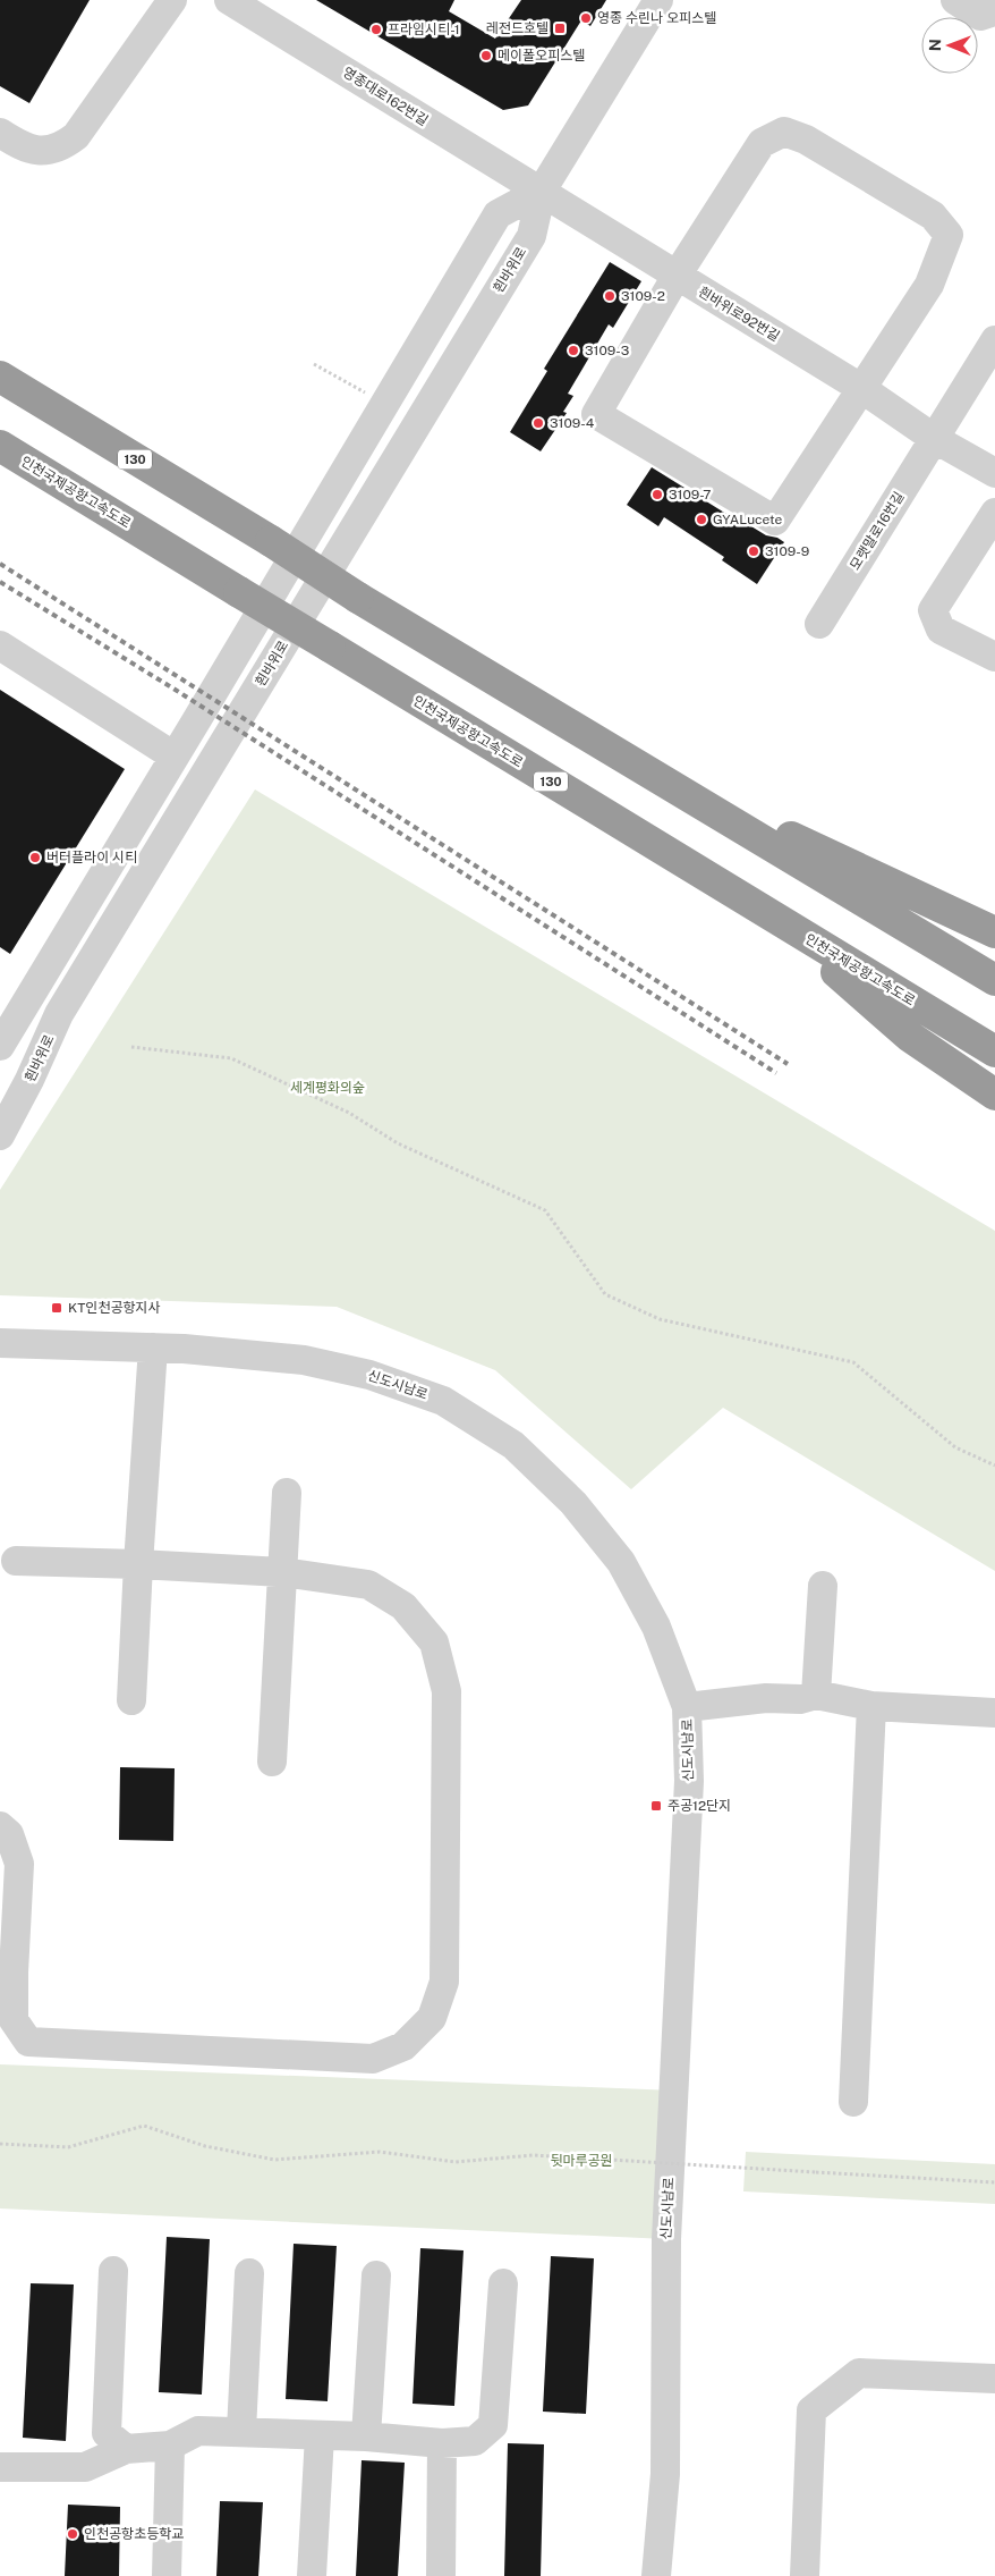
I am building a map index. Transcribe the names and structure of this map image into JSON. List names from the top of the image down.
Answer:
{
  "streets": {
    "highway": ["130", "인천국제공항고속도로"],
    "street": [
      "영종대로162번길",
      "흰바위로",
      "흰바위로92번길",
      "모랫말로16번길",
      "신도시남로"
    ]
  },
  "crossings": [
    ["영종대로162번길", "흰바위로"],
    ["영종대로162번길", "흰바위로92번길"],
    ["흰바위로", "흰바위로92번길"],
    ["흰바위로92번길", "모랫말로16번길"]
  ],
  "parks": ["세계평화의숲", "뒷마루공원"],
  "places": {
    "other": [
      "영종 수린나 오피스텔",
      "프라임시티-1",
      "메이폴오피스텔",
      "3109-2",
      "3109-3",
      "3109-4",
      "3109-7",
      "GYALucete",
      "3109-9",
      "버터플라이 시티",
      "인천공항초등학교"
    ],
    "transit": ["레전드호텔", "KT인천공항지사", "주공12단지"]
  },
  "north": "left"
}
